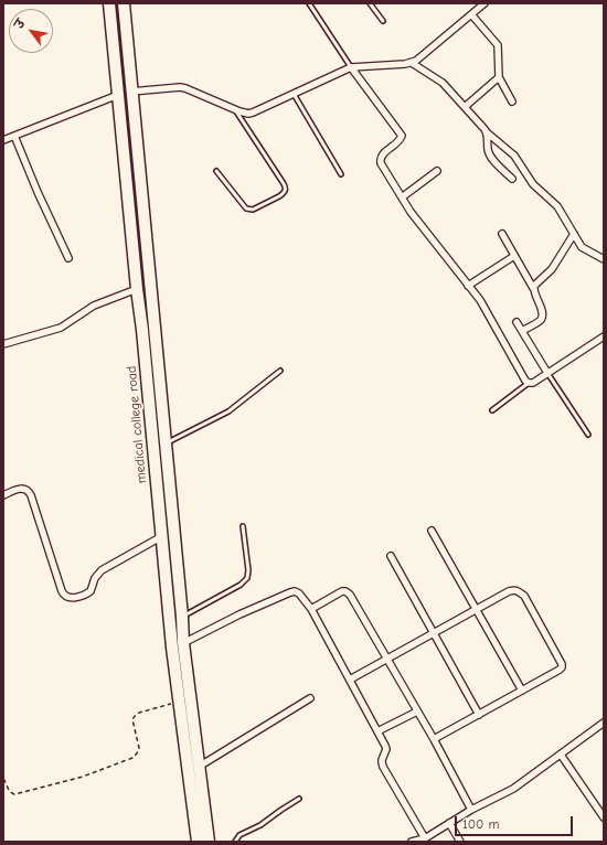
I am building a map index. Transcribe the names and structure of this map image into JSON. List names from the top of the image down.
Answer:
{
  "streets": {
    "highway": ["medical college road"]
  },
  "scale_bar": "100 m",
  "north": "top left"
}
